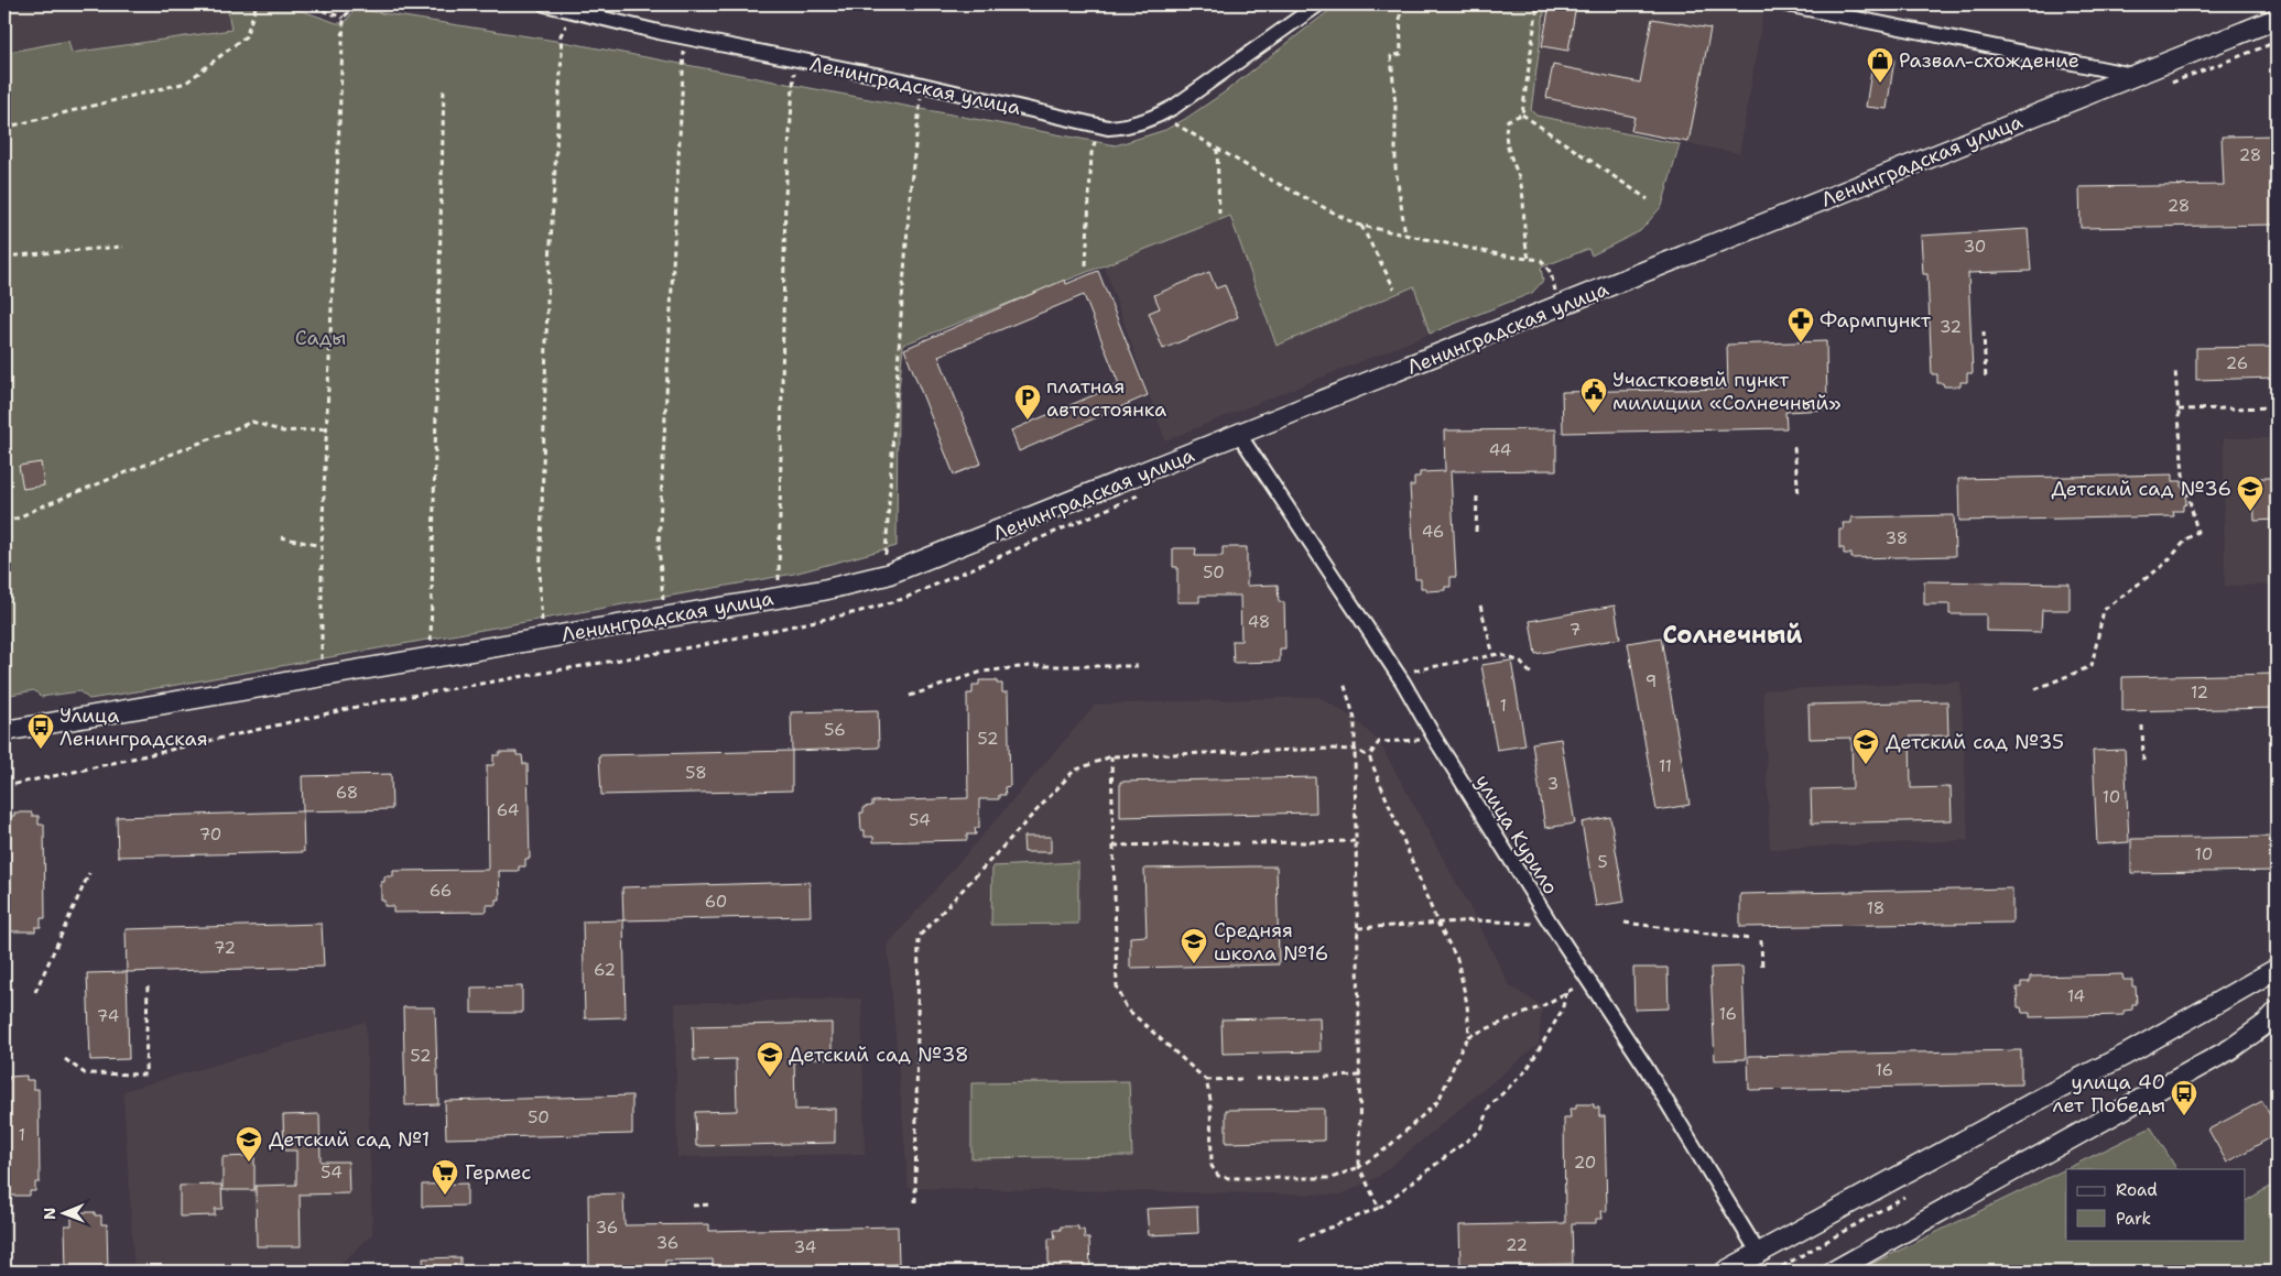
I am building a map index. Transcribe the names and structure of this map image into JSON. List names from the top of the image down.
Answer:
{
  "streets": {
    "street": ["Ленинградская улица", "улица Курило"]
  },
  "crossings": [
    ["Ленинградская улица", "улица Курило"]
  ],
  "districts": ["Солнечный"],
  "parks": ["Сады"],
  "places": {
    "shop": ["Развал-схождение"],
    "pharmacy": ["Фармпункт"],
    "public building": ["Участковый пункт милиции «Солнечный»"],
    "parking": ["платная автостоянка"],
    "school or university": [
      "Детский сад №36",
      "Детский сад №35",
      "Средняя школа №16",
      "Детский сад №38",
      "Детский сад №1"
    ],
    "bus stop": ["Улица Ленинградская", "улица 40 лет Победы"],
    "supermarket": ["Гермес"]
  },
  "house_numbers": [
    "28",
    "28",
    "30",
    "32",
    "26",
    "44",
    "46",
    "38",
    "50",
    "48",
    "7",
    "9",
    "12",
    "1",
    "56",
    "52",
    "11",
    "58",
    "3",
    "68",
    "10",
    "64",
    "54",
    "70",
    "10",
    "5",
    "66",
    "60",
    "18",
    "72",
    "62",
    "14",
    "16",
    "74",
    "52",
    "16",
    "50",
    "1",
    "20",
    "54",
    "36",
    "36",
    "22",
    "34"
  ],
  "legend": ["Road", "Park"],
  "north": "left"
}
